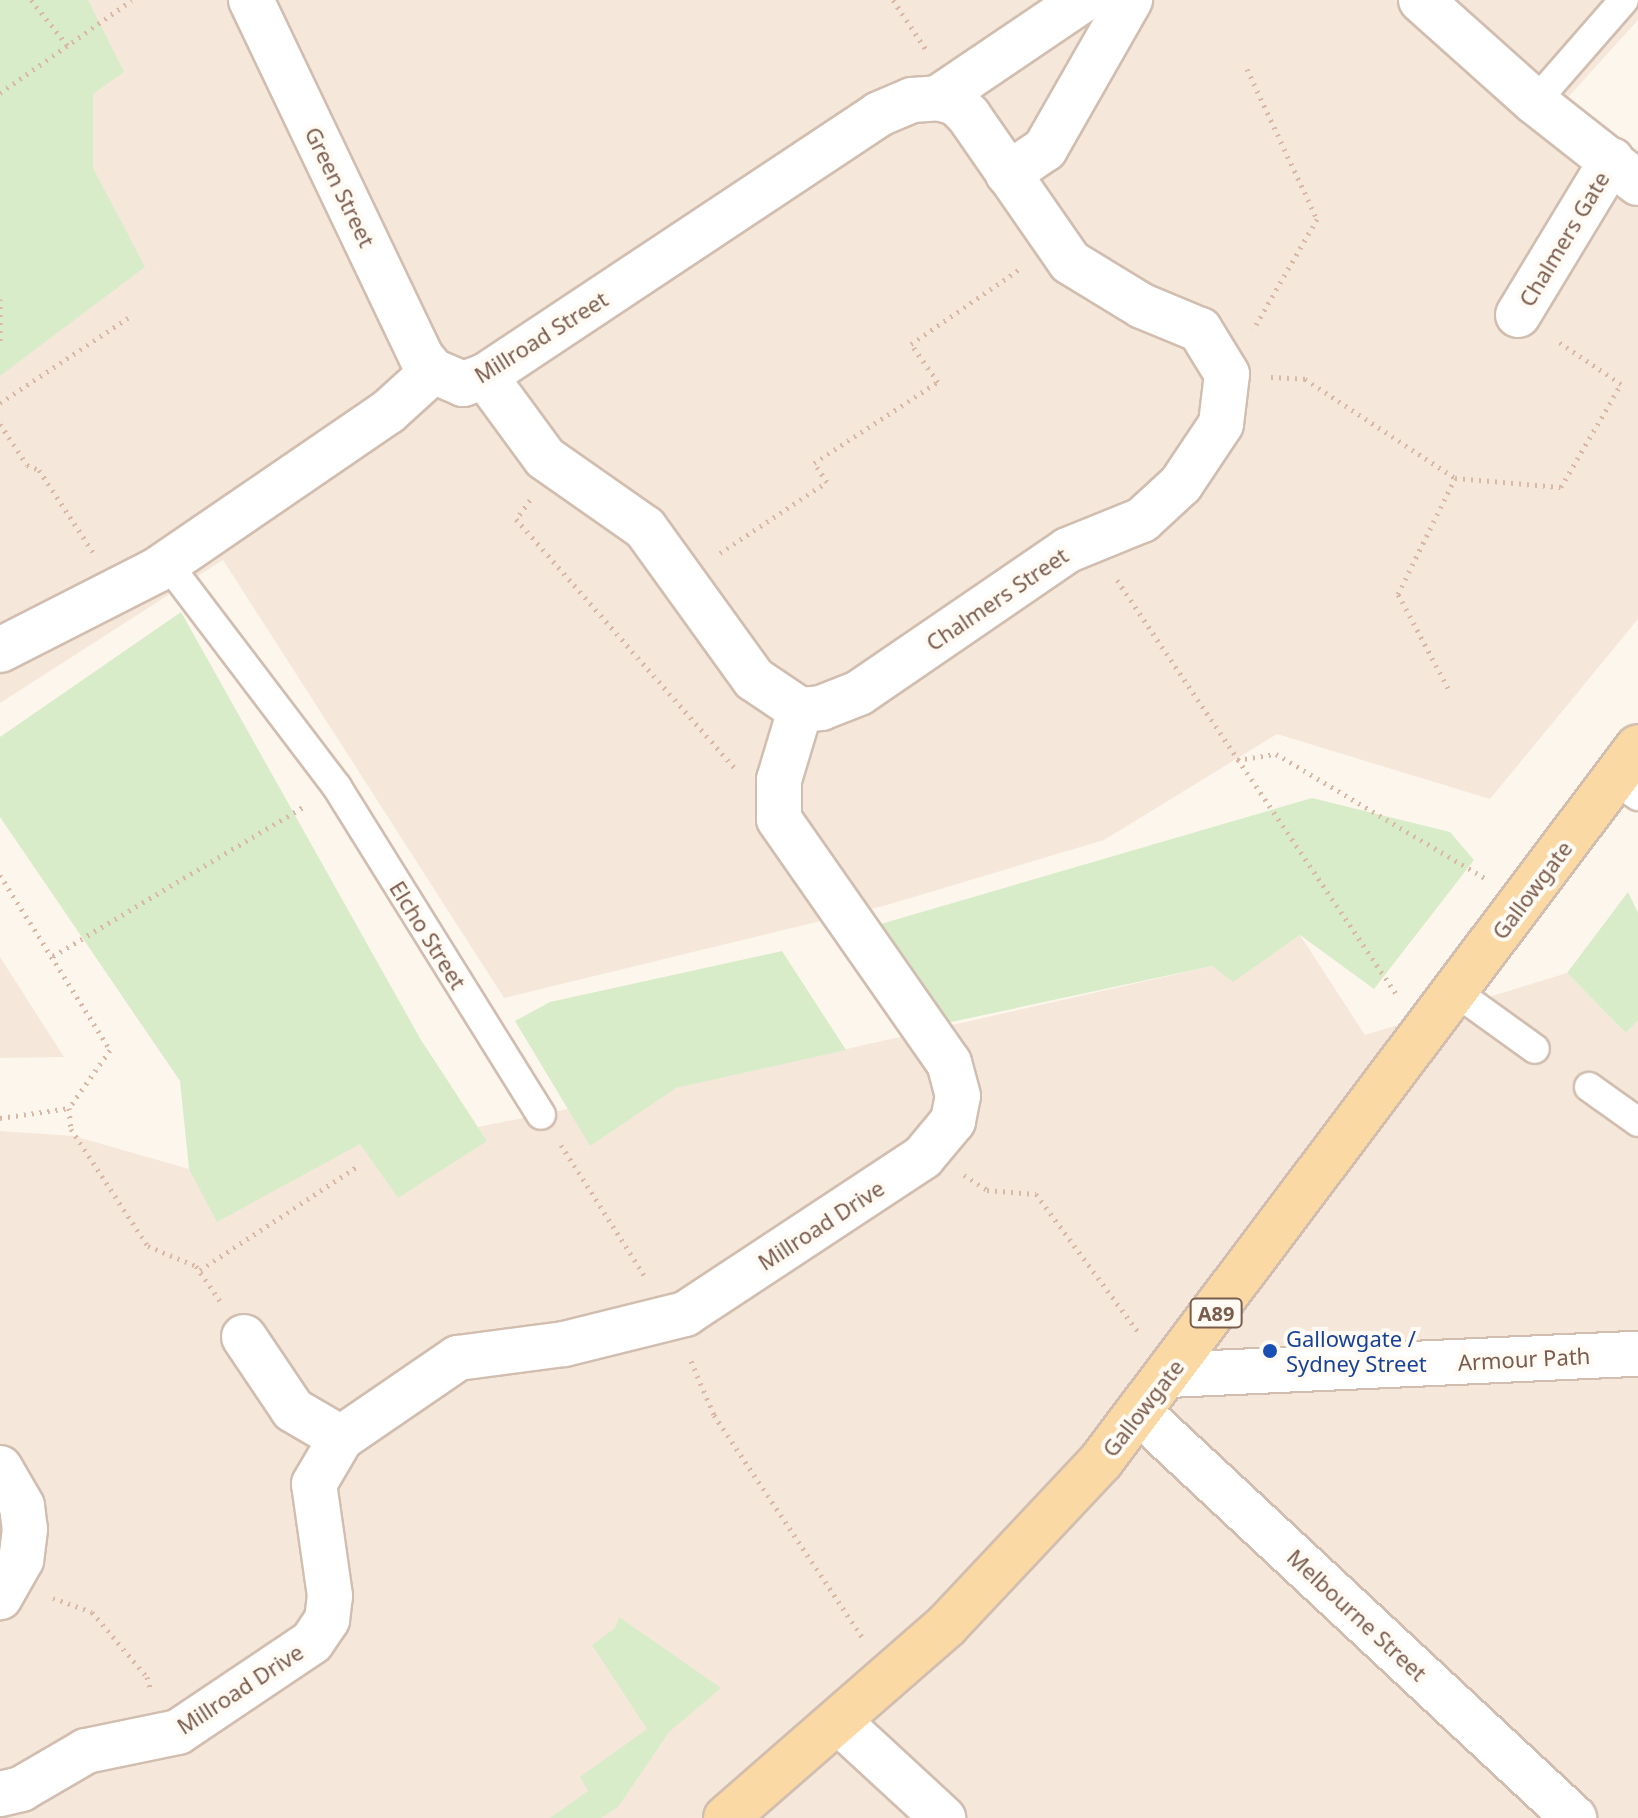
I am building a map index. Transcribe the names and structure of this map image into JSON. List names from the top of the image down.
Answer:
{
  "streets": {
    "main road": ["Gallowgate", "A89"],
    "street": [
      "Green Street",
      "Chalmers Gate",
      "Millroad Street",
      "Chalmers Street",
      "Millroad Drive",
      "Armour Path",
      "Melbourne Street"
    ],
    "lane": ["Elcho Street"]
  },
  "crossings": [
    ["Green Street", "Millroad Street"],
    ["Gallowgate", "Armour Path"],
    ["Gallowgate", "Melbourne Street"]
  ],
  "places": ["Gallowgate / Sydney Street"]
}
